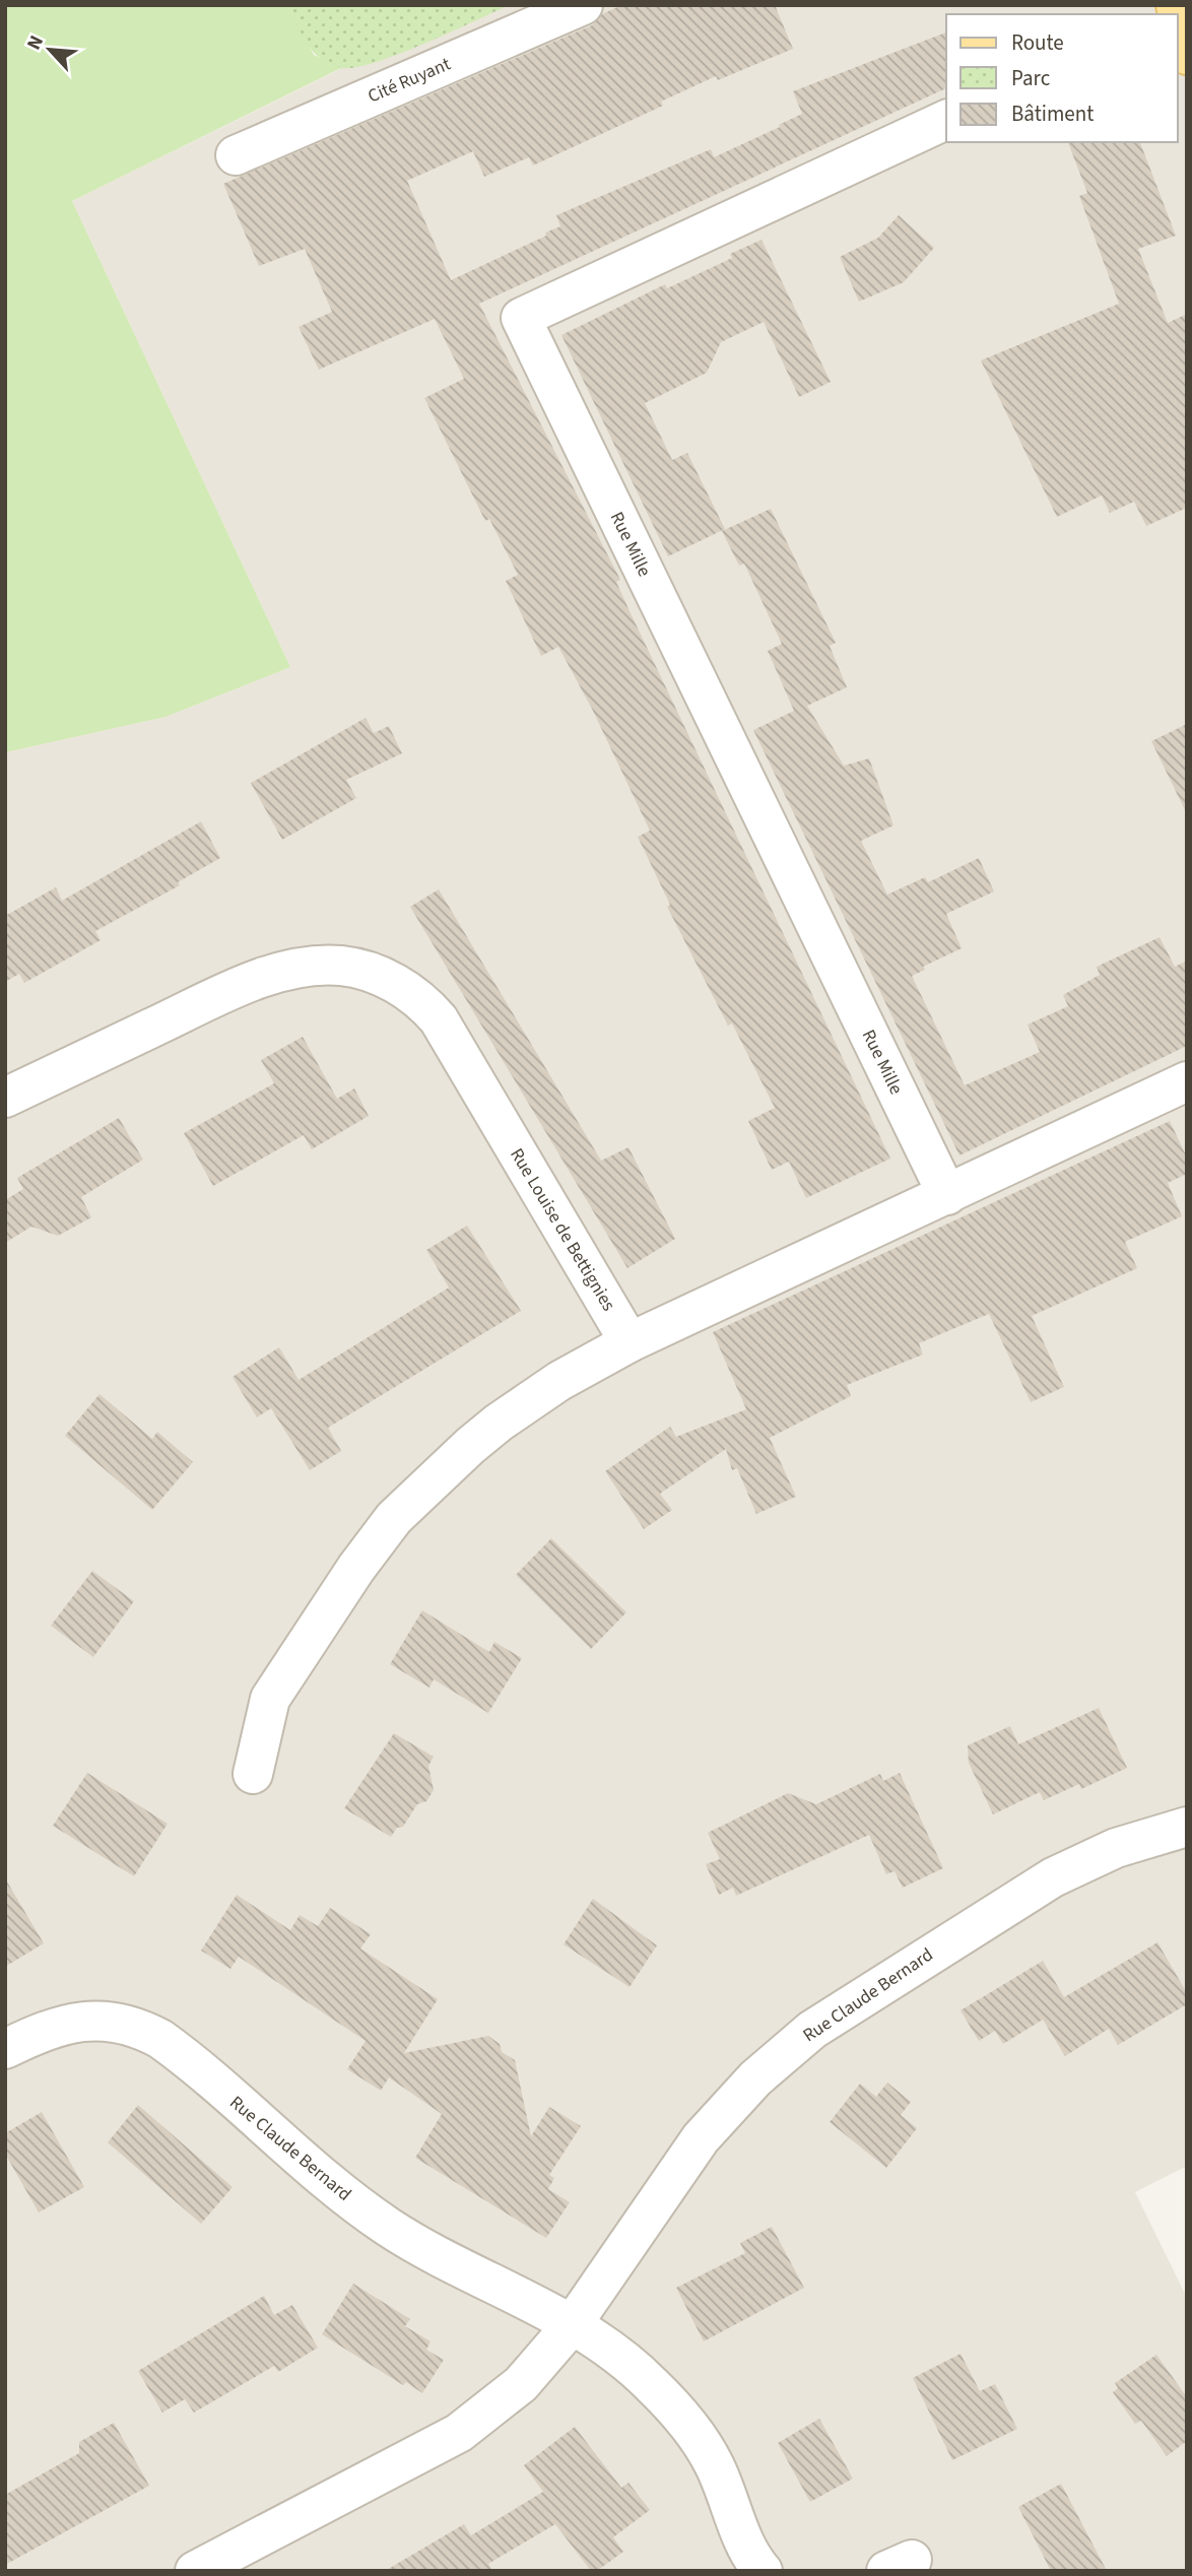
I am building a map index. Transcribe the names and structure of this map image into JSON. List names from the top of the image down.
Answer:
{
  "streets": {
    "street": [
      "Cité Ruyant",
      "Rue Mille",
      "Rue Louise de Bettignies",
      "Rue Claude Bernard"
    ]
  },
  "legend": ["Route", "Parc", "Bâtiment"],
  "north": "top left"
}
